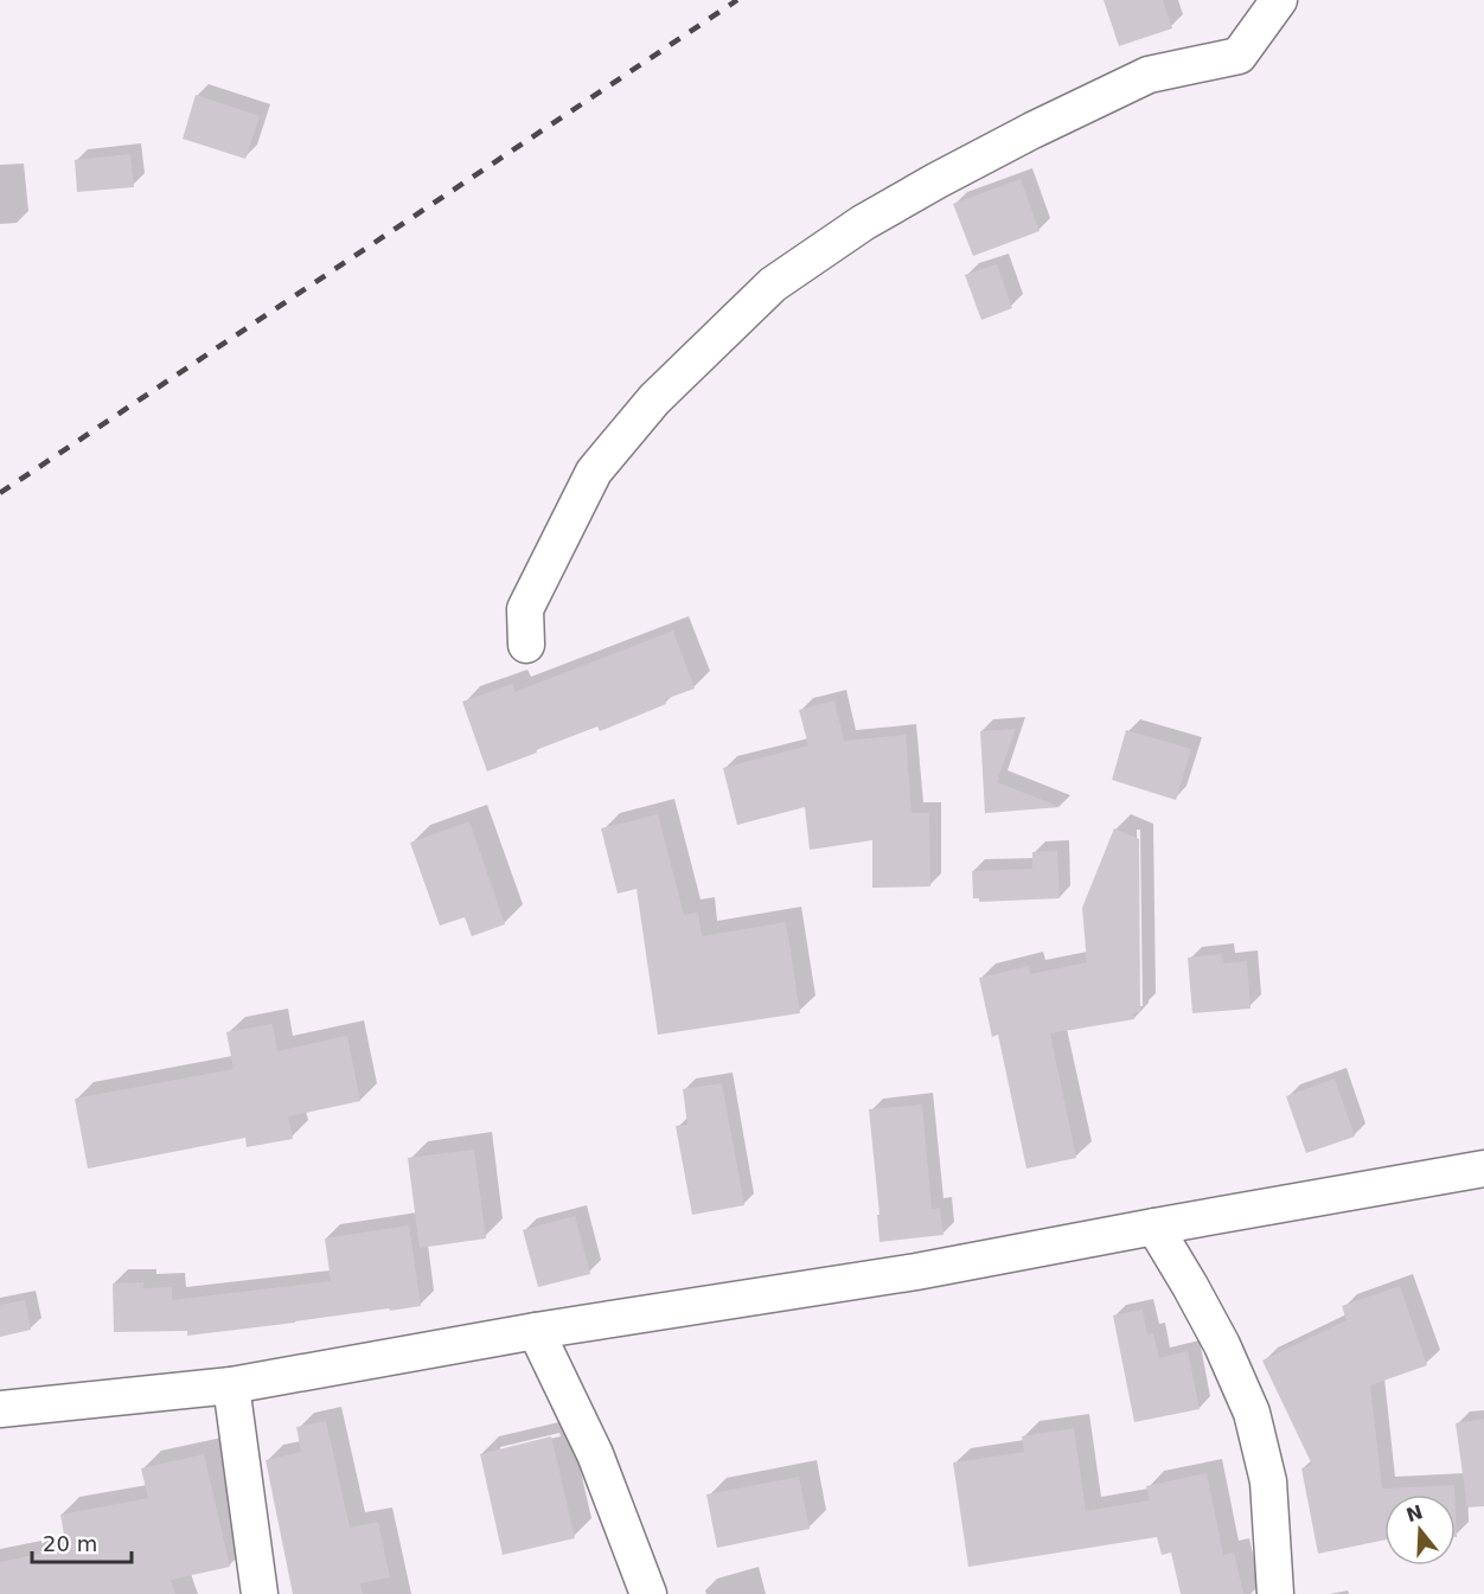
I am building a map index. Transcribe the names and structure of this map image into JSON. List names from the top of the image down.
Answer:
{
  "scale_bar": "20 m",
  "north": "top"
}
